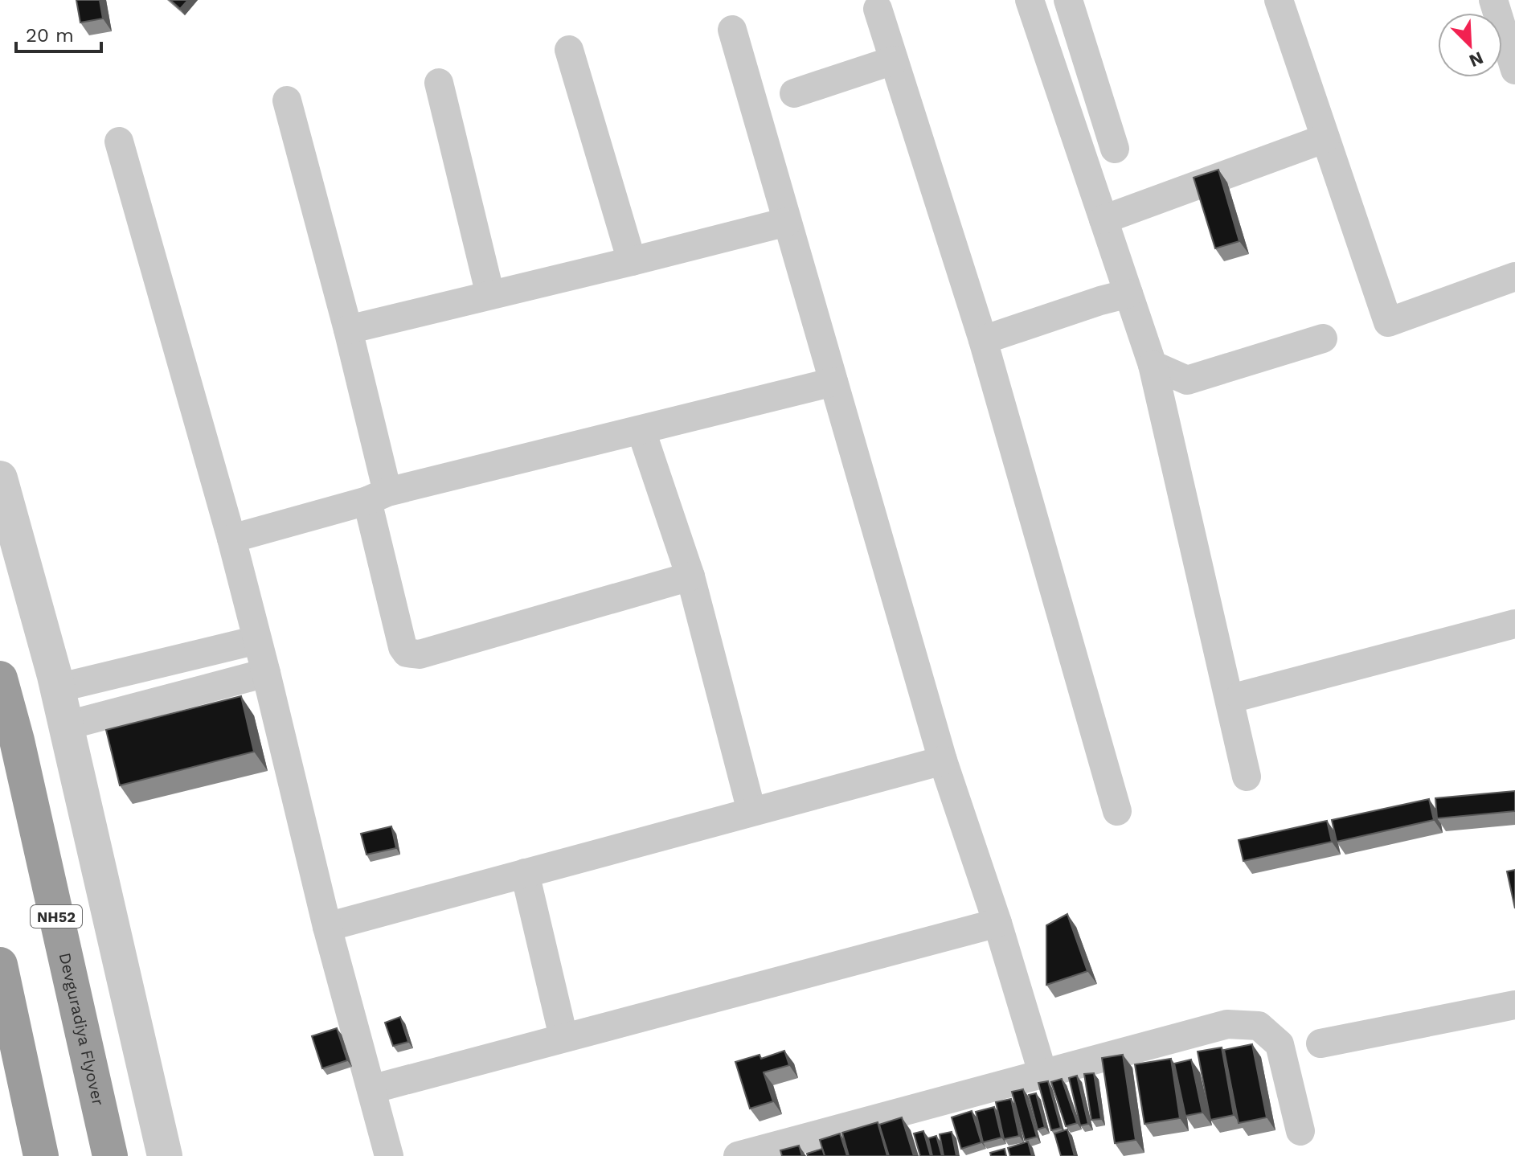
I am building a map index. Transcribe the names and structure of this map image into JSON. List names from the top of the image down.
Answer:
{
  "streets": {
    "highway": ["NH52", "Devguradiya Flyover"]
  },
  "scale_bar": "20 m",
  "north": "bottom right"
}
